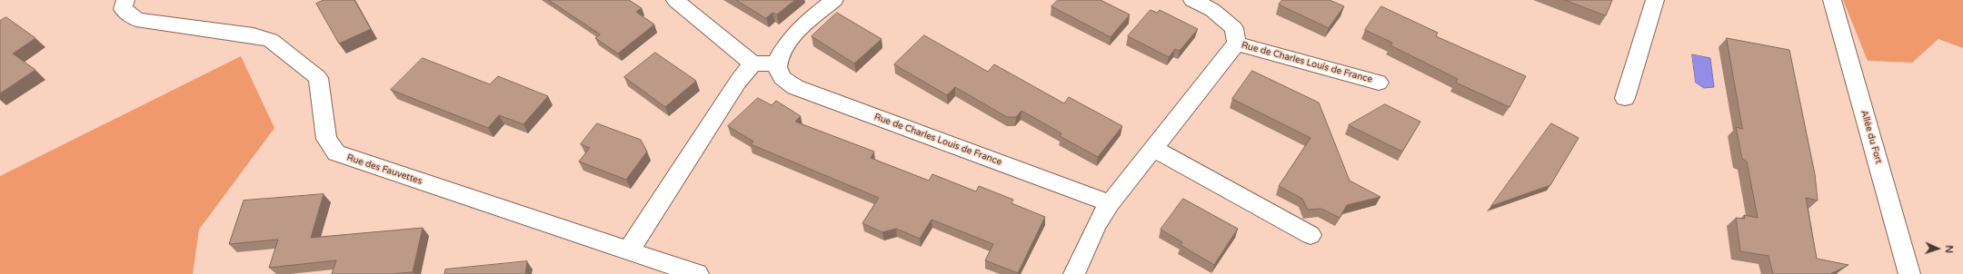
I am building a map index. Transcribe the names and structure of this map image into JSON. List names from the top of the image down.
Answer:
{
  "streets": {
    "street": ["Rue de Charles Louis de France", "Allée du Fort", "Rue des Fauvettes"]
  },
  "north": "right"
}
